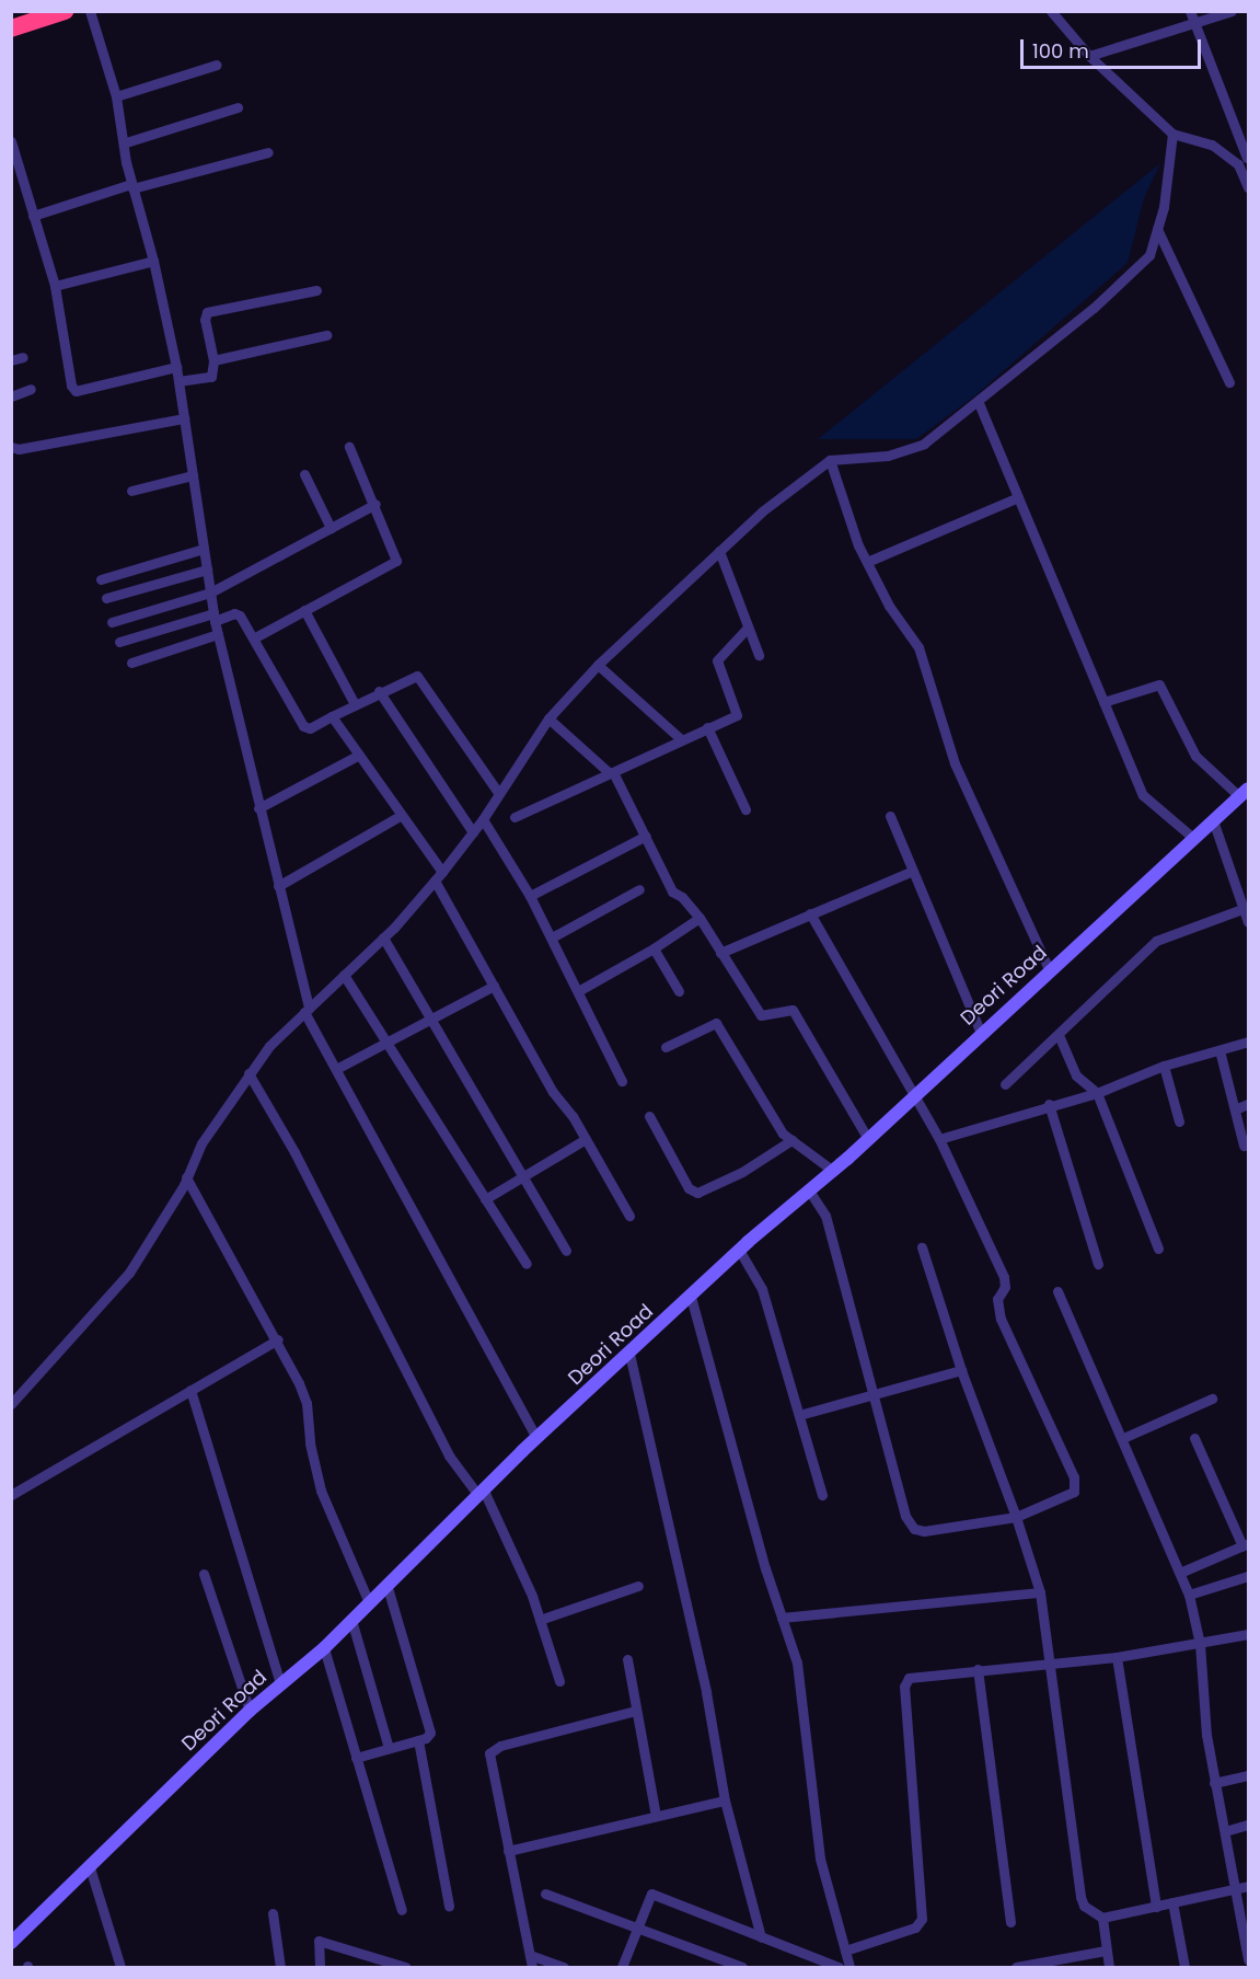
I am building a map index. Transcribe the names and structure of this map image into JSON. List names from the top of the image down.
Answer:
{
  "streets": {
    "street": ["Deori Road"]
  },
  "scale_bar": "100 m"
}
